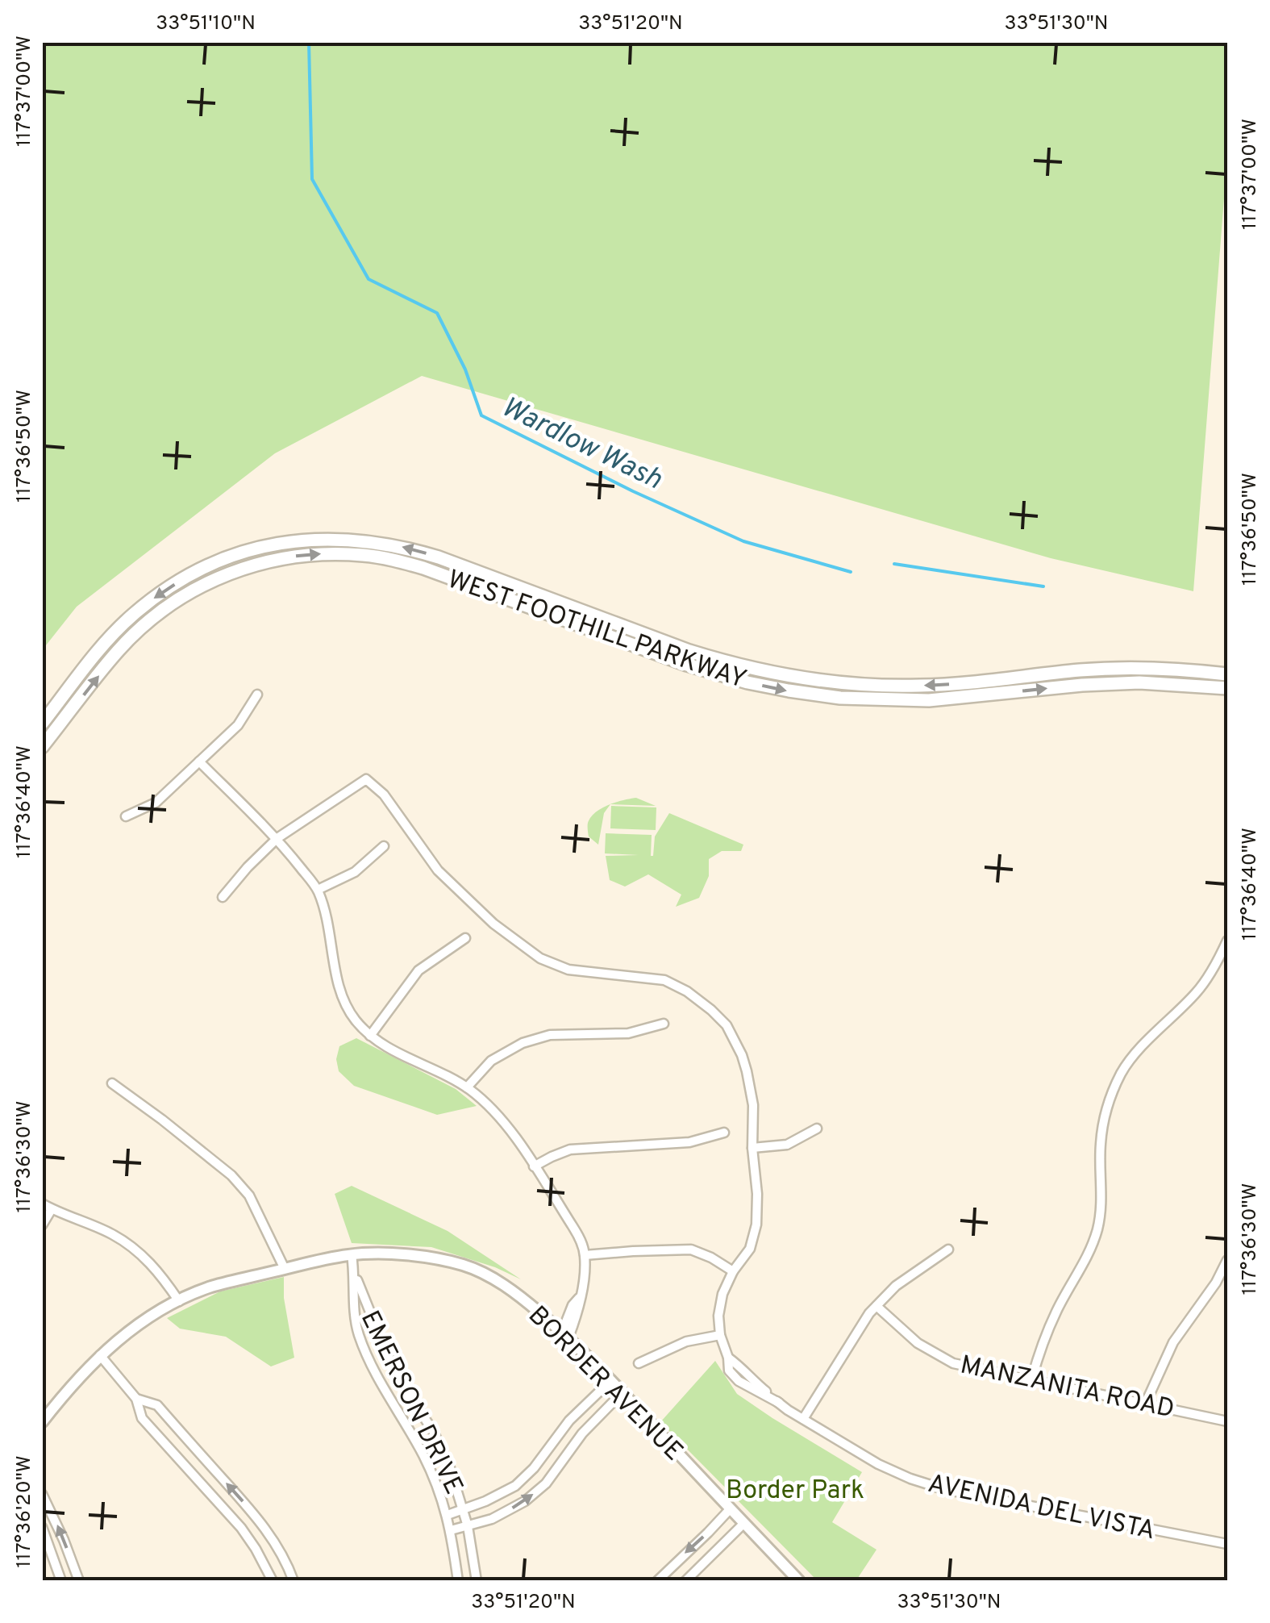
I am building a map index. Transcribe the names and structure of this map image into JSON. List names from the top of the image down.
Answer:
{
  "streets": {
    "main road": ["WEST FOOTHILL PARKWAY"],
    "street": [
      "BORDER AVENUE",
      "MANZANITA ROAD",
      "EMERSON DRIVE",
      "AVENIDA DEL VISTA"
    ]
  },
  "crossings": [
    ["BORDER AVENUE", "EMERSON DRIVE"]
  ],
  "water": ["Wardlow Wash"],
  "parks": ["Border Park"],
  "coordinates": [
    "33°51'10\"N",
    "33°51'20\"N",
    "33°51'30\"N",
    "117°37'00\"W",
    "117°36'50\"W",
    "117°36'40\"W",
    "117°36'30\"W",
    "117°36'20\"W"
  ]
}
